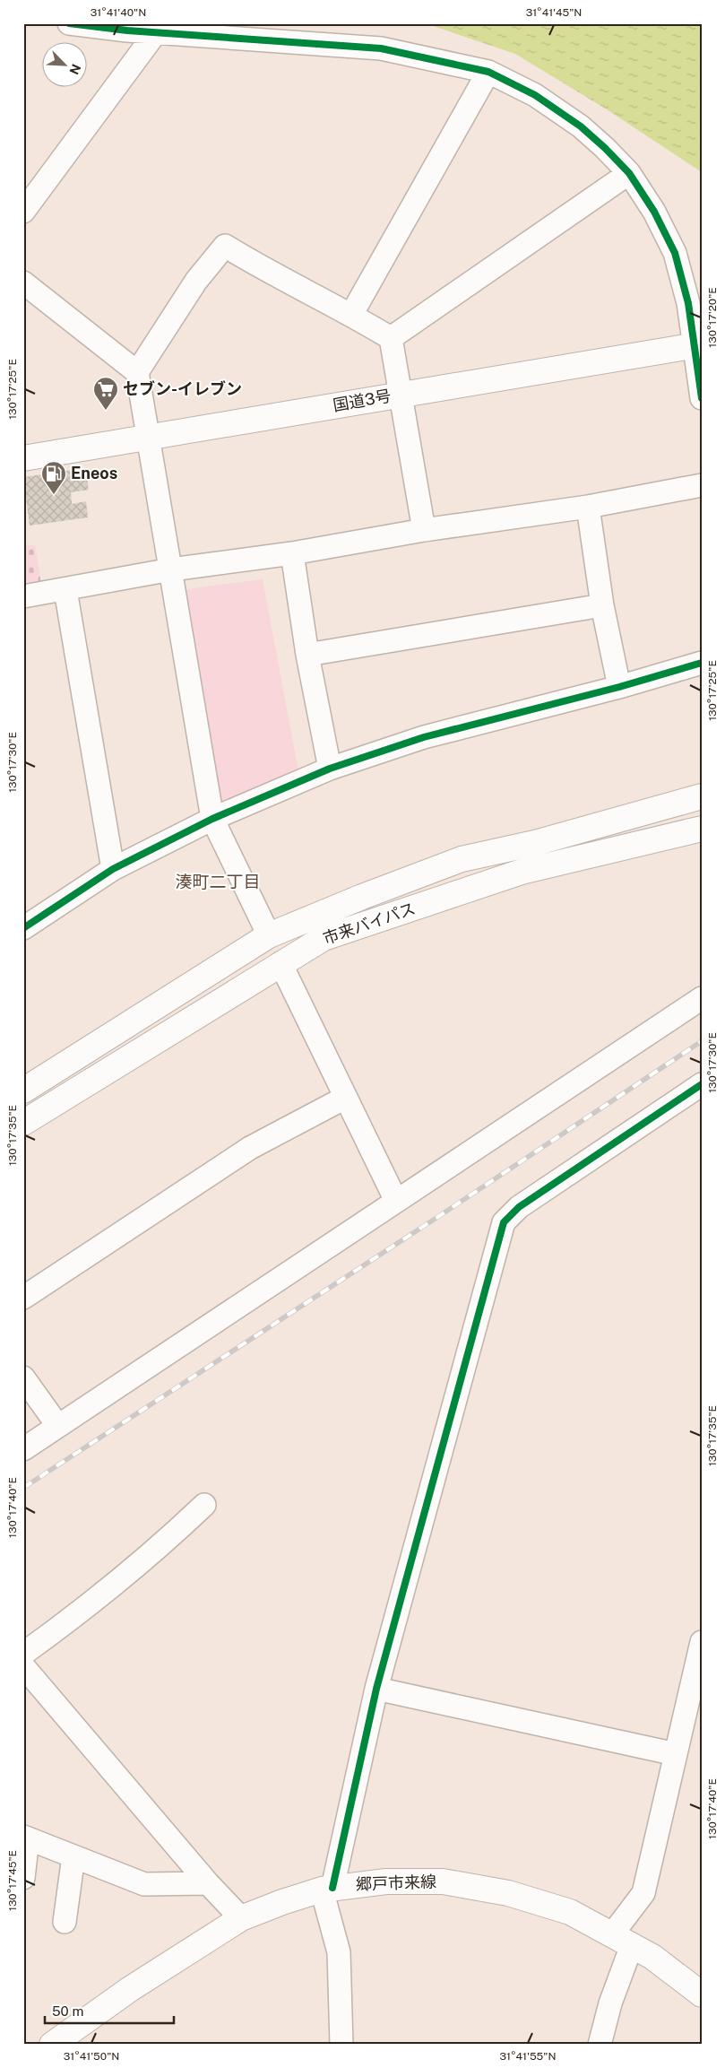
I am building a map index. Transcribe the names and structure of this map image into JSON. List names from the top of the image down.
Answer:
{
  "streets": {
    "main road": ["国道3号", "市来バイパス", "郷戸市来線"]
  },
  "districts": ["湊町二丁目"],
  "places": {
    "supermarket": ["セブン-イレブン"],
    "fuel station": ["Eneos"]
  },
  "scale_bar": "50 m",
  "north": "bottom right",
  "coordinates": [
    "31°41'40\"N",
    "31°41'45\"N",
    "130°17'20\"E",
    "130°17'25\"E",
    "130°17'30\"E",
    "130°17'35\"E",
    "130°17'40\"E",
    "130°17'45\"E",
    "31°41'50\"N",
    "31°41'55\"N"
  ]
}
